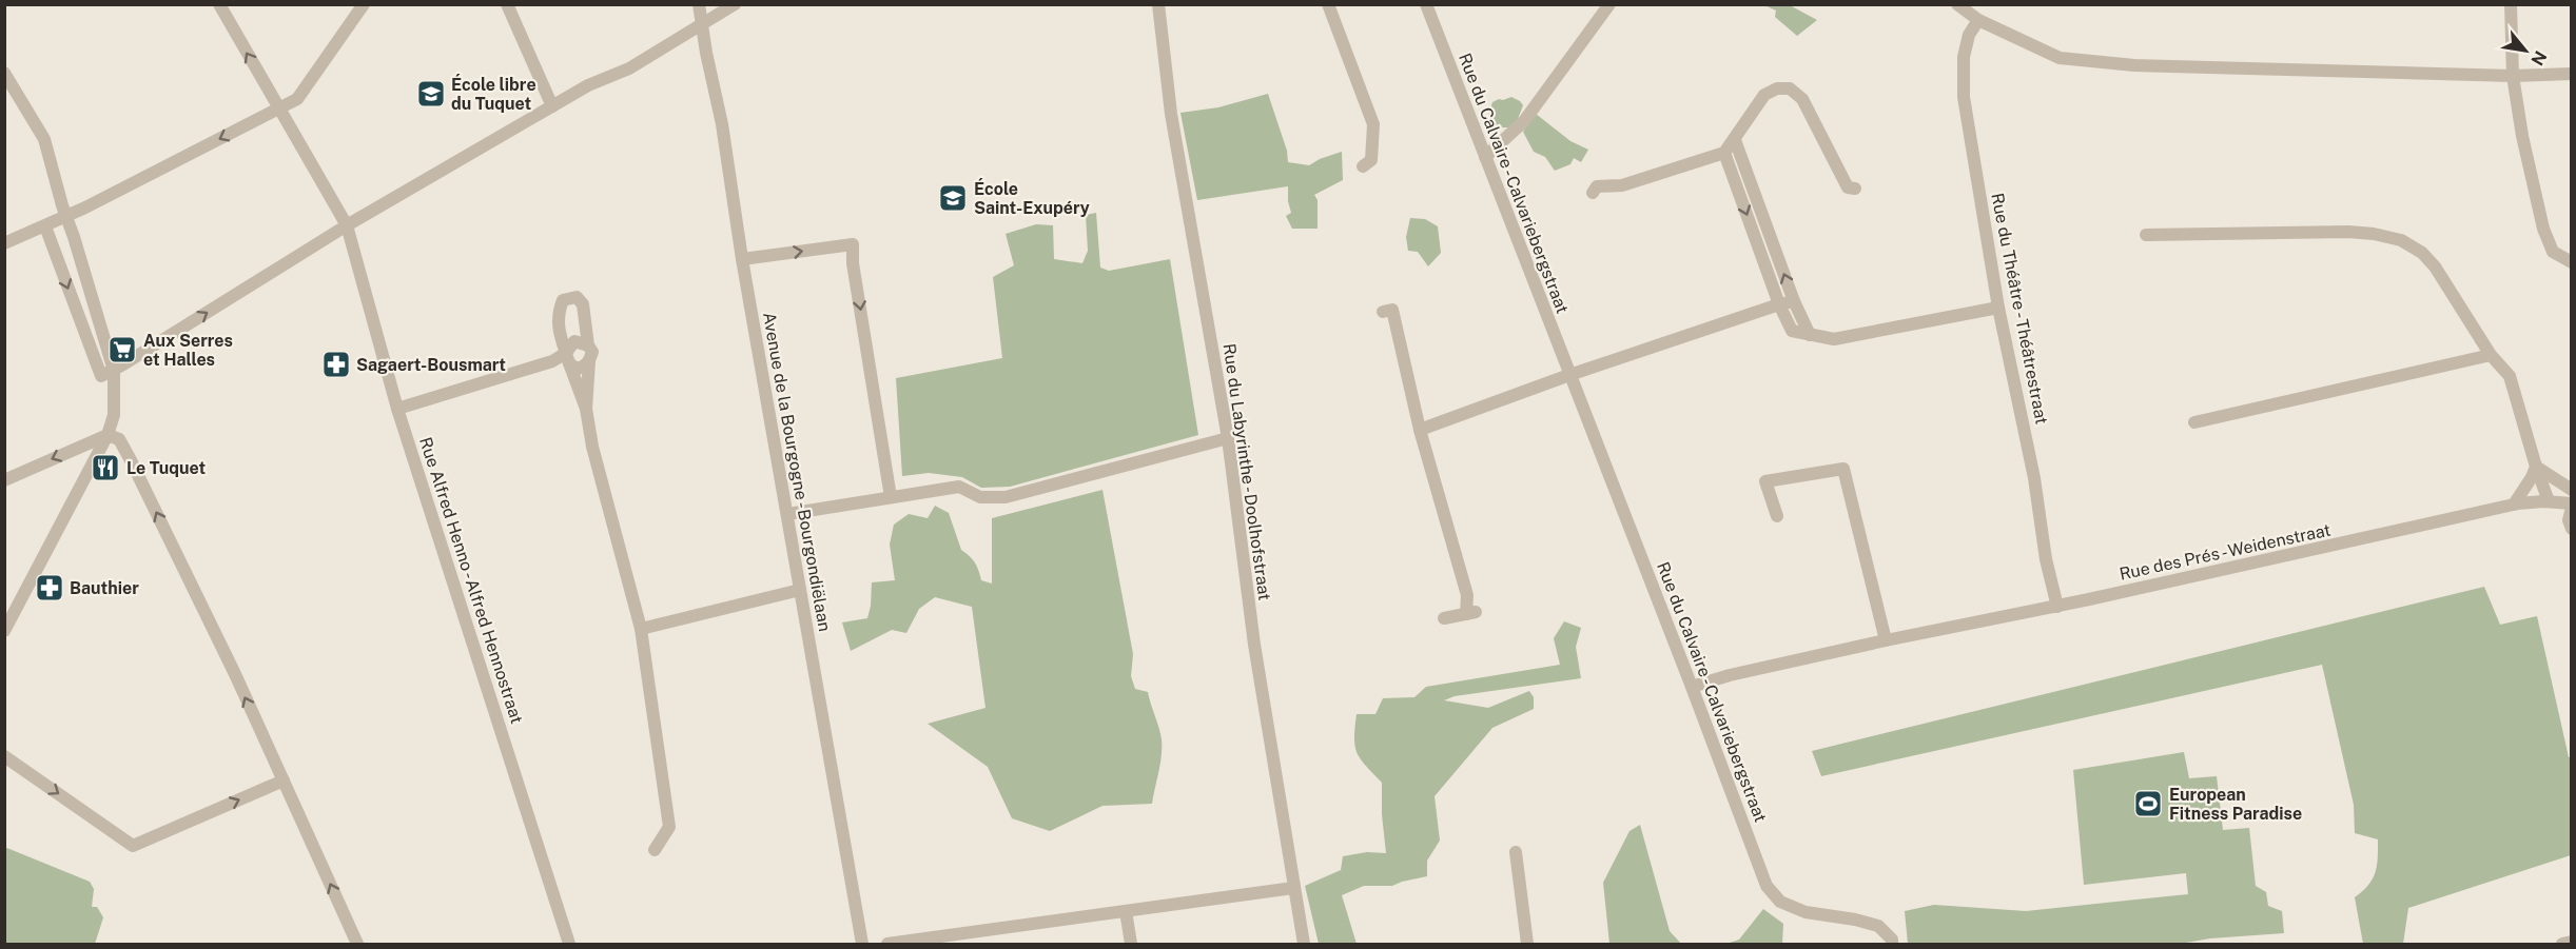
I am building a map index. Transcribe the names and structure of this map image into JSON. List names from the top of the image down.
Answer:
{
  "streets": {
    "street": [
      "Rue du Calvaire - Calvariebergstraat",
      "Rue du Théâtre - Théâtrestraat",
      "Avenue de la Bourgogne - Bourgondiëlaan",
      "Rue du Labyrinthe - Doolhofstraat",
      "Rue des Prés - Weidenstraat",
      "Rue Alfred Henno - Alfred Hennostraat"
    ]
  },
  "crossings": [
    ["Rue du Calvaire - Calvariebergstraat", "Rue des Prés - Weidenstraat"],
    ["Rue du Théâtre - Théâtrestraat", "Rue des Prés - Weidenstraat"]
  ],
  "places": {
    "school or university": ["École libre du Tuquet", "École Saint-Exupéry"],
    "supermarket": ["Aux Serres et Halles"],
    "pharmacy": ["Sagaert-Bousmart", "Bauthier"],
    "restaurant": ["Le Tuquet"],
    "sports": ["European Fitness Paradise"]
  },
  "north": "bottom right"
}
